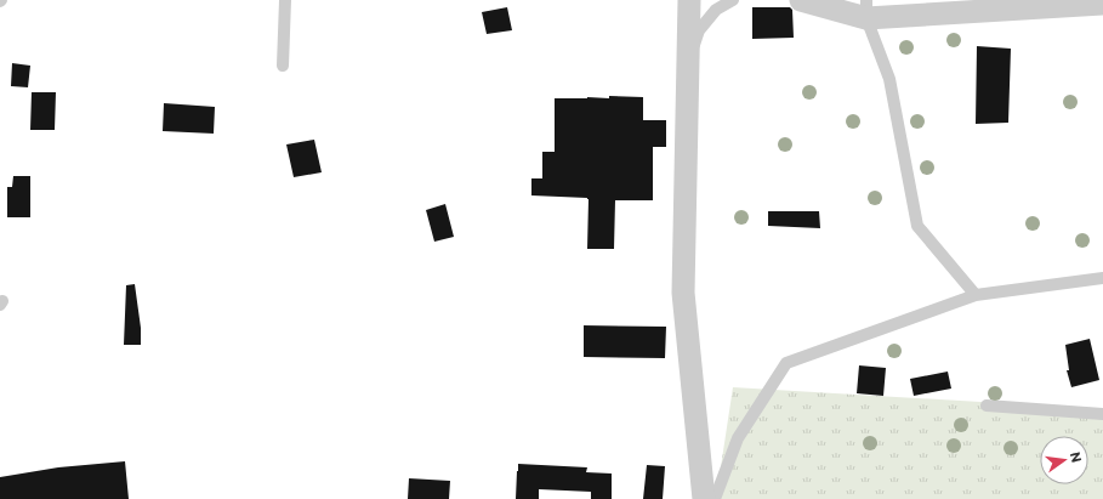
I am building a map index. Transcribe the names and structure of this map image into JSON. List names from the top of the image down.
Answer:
{
  "north": "right"
}
